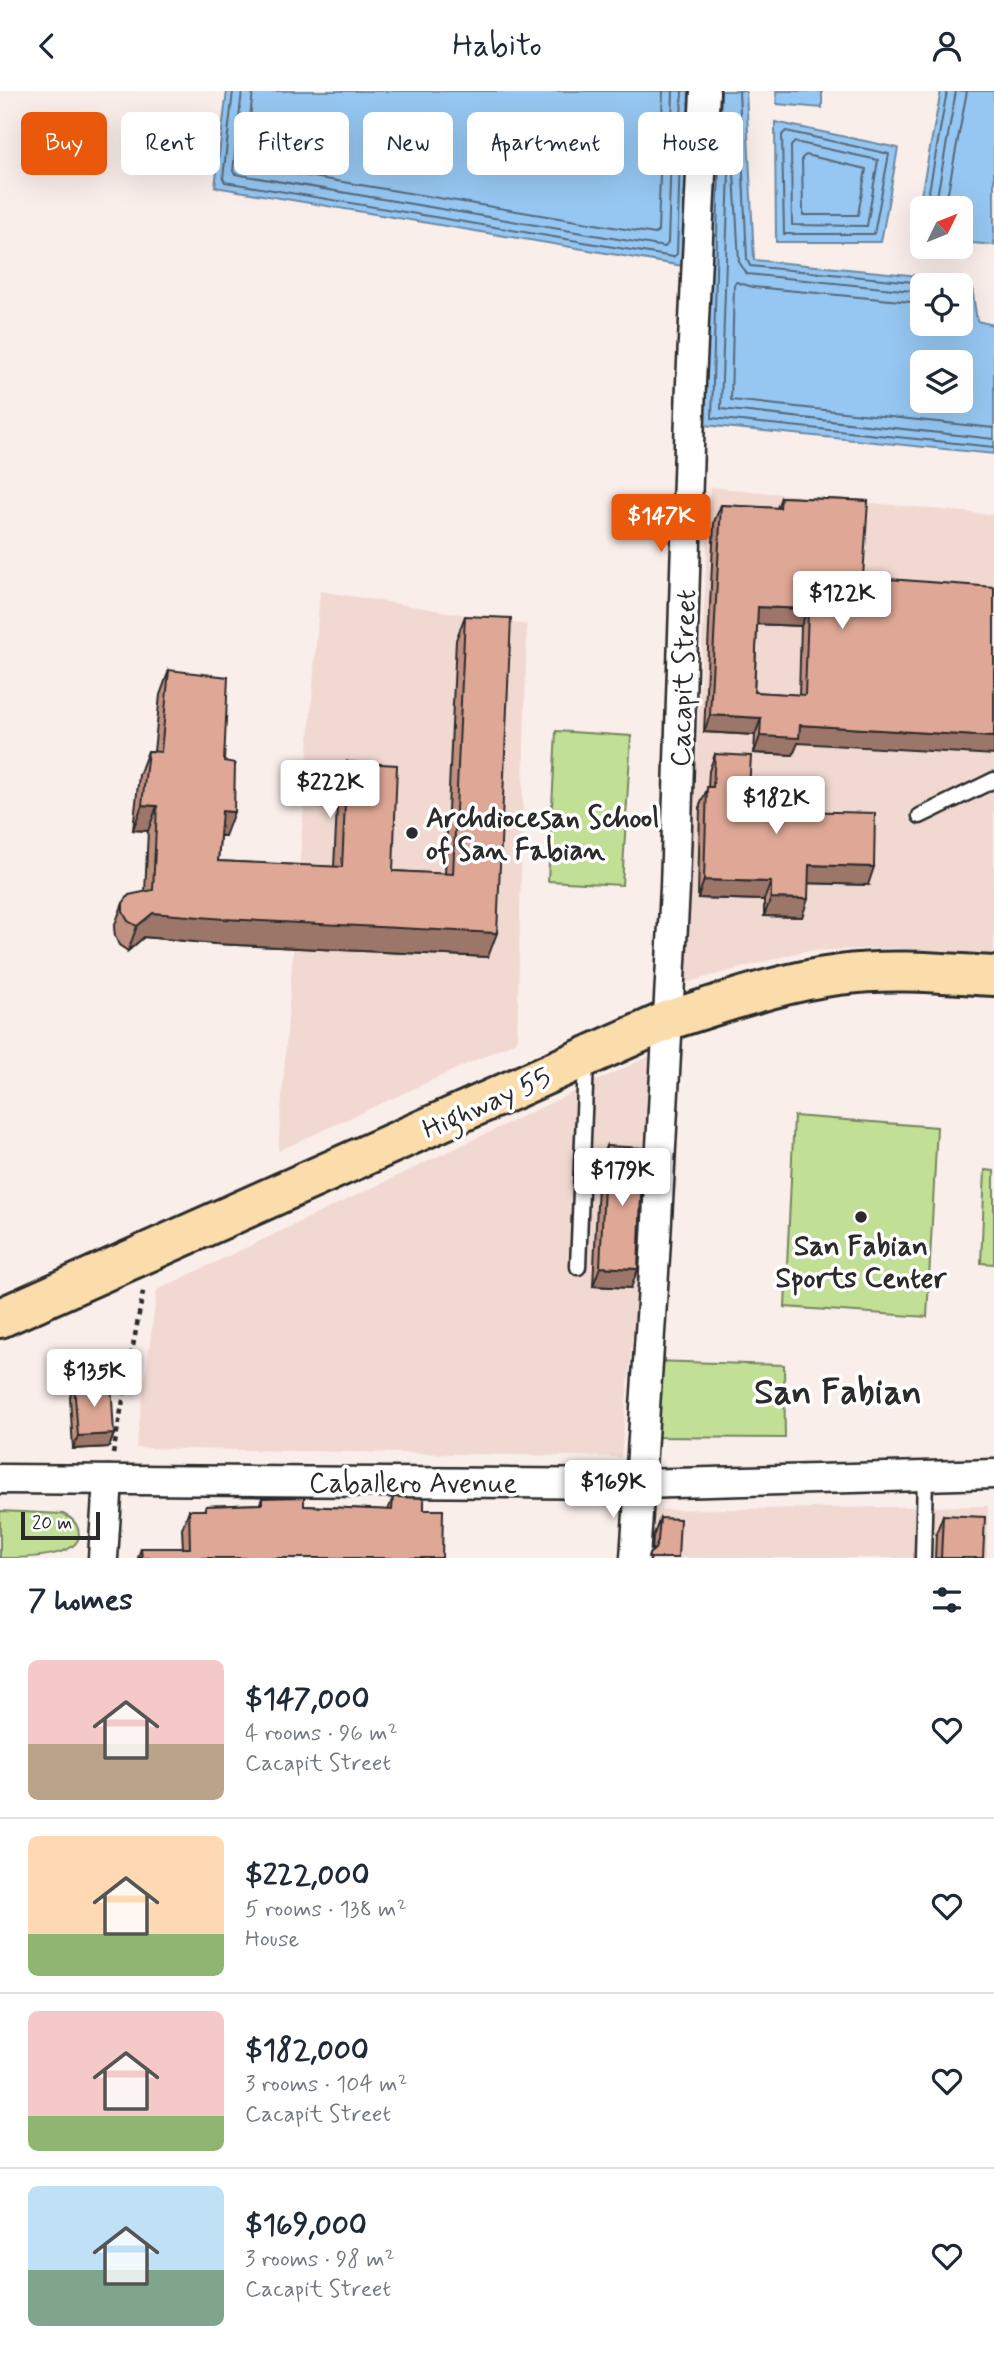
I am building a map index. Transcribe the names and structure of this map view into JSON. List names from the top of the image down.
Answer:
{
  "streets": {
    "highway": ["Highway 55"],
    "street": ["Cacapit Street", "Caballero Avenue"]
  },
  "crossings": [
    ["Cacapit Street", "Highway 55"],
    ["Cacapit Street", "Caballero Avenue"]
  ],
  "districts": ["San Fabian"],
  "places": ["Archdiocesan School of San Fabian", "San Fabian Sports Center"],
  "scale_bar": "20 m",
  "north": "top right",
  "page": {
    "header": "Habito",
    "chip": [
      "Buy",
      "Rent",
      "Filters",
      "New",
      "Apartment",
      "House"
    ],
    "price": [
      "$147K",
      "$122K",
      "$222K",
      "$182K",
      "$179K",
      "$135K",
      "$169K"
    ],
    "scale": "20 m",
    "heading": "7 homes",
    "list": [
      {
        "name": "$147,000",
        "note": "4 rooms · 96 m² · Cacapit Street"
      },
      {
        "name": "$222,000",
        "note": "5 rooms · 138 m² · House"
      },
      {
        "name": "$182,000",
        "note": "3 rooms · 104 m² · Cacapit Street"
      },
      {
        "name": "$169,000",
        "note": "3 rooms · 98 m² · Cacapit Street"
      }
    ]
  }
}
